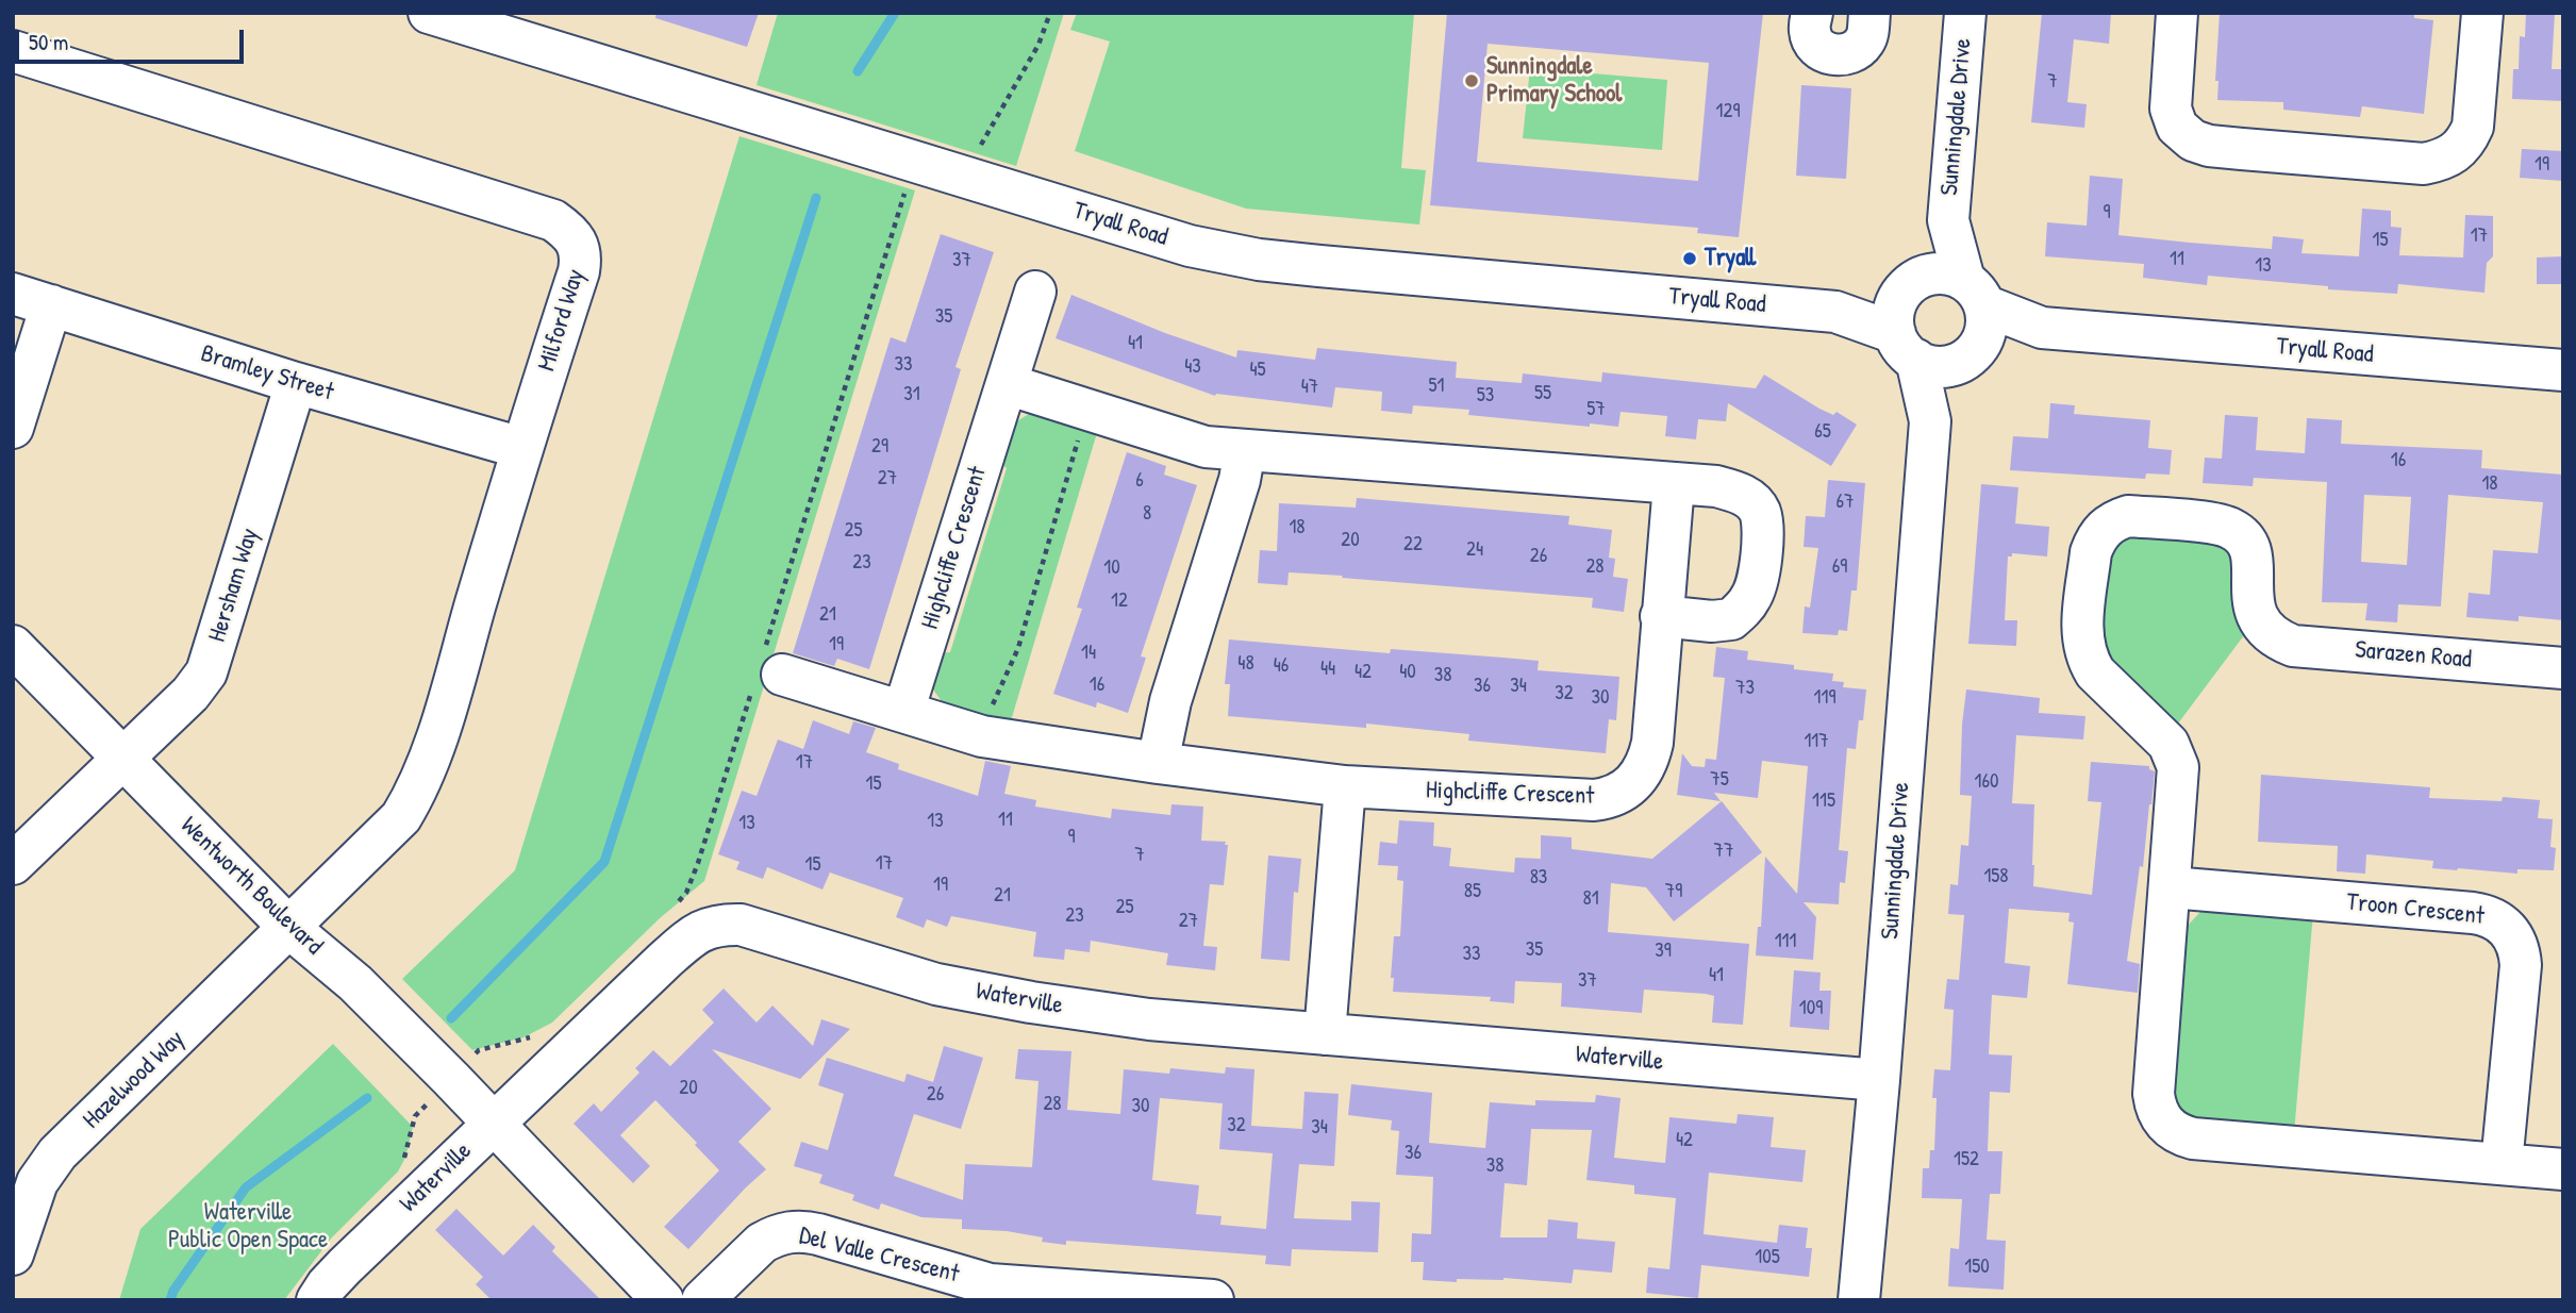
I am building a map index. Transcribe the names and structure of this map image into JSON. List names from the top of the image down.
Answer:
{
  "streets": {
    "street": [
      "Sunningdale Drive",
      "Tryall Road",
      "Milford Way",
      "Bramley Street",
      "Highcliffe Crescent",
      "Hersham Way",
      "Sarazen Road",
      "Wentworth Boulevard",
      "Troon Crescent",
      "Waterville",
      "Hazelwood Way",
      "Del Valle Crescent"
    ]
  },
  "crossings": [
    ["Sunningdale Drive", "Tryall Road"],
    ["Sunningdale Drive", "Waterville"],
    ["Milford Way", "Bramley Street"],
    ["Milford Way", "Wentworth Boulevard"],
    ["Milford Way", "Hazelwood Way"],
    ["Bramley Street", "Hersham Way"],
    ["Hersham Way", "Wentworth Boulevard"],
    ["Sarazen Road", "Troon Crescent"],
    ["Wentworth Boulevard", "Waterville"],
    ["Wentworth Boulevard", "Hazelwood Way"]
  ],
  "parks": ["Waterville Public Open Space"],
  "places": ["Sunningdale Primary School", "Tryall"],
  "house_numbers": [
    "7",
    "129",
    "19",
    "9",
    "17",
    "15",
    "11",
    "37",
    "13",
    "35",
    "41",
    "33",
    "43",
    "45",
    "51",
    "47",
    "55",
    "31",
    "53",
    "57",
    "65",
    "29",
    "16",
    "27",
    "6",
    "18",
    "67",
    "8",
    "18",
    "25",
    "20",
    "22",
    "24",
    "26",
    "23",
    "28",
    "69",
    "10",
    "12",
    "21",
    "19",
    "14",
    "48",
    "46",
    "44",
    "42",
    "40",
    "38",
    "16",
    "36",
    "34",
    "73",
    "32",
    "30",
    "119",
    "117",
    "17",
    "75",
    "160",
    "15",
    "115",
    "11",
    "13",
    "13",
    "9",
    "77",
    "7",
    "17",
    "15",
    "158",
    "83",
    "19",
    "85",
    "79",
    "21",
    "81",
    "25",
    "23",
    "27",
    "111",
    "35",
    "39",
    "33",
    "41",
    "37",
    "109",
    "20",
    "26",
    "28",
    "30",
    "32",
    "34",
    "42",
    "36",
    "152",
    "38",
    "105",
    "150"
  ],
  "scale_bar": "50 m"
}
